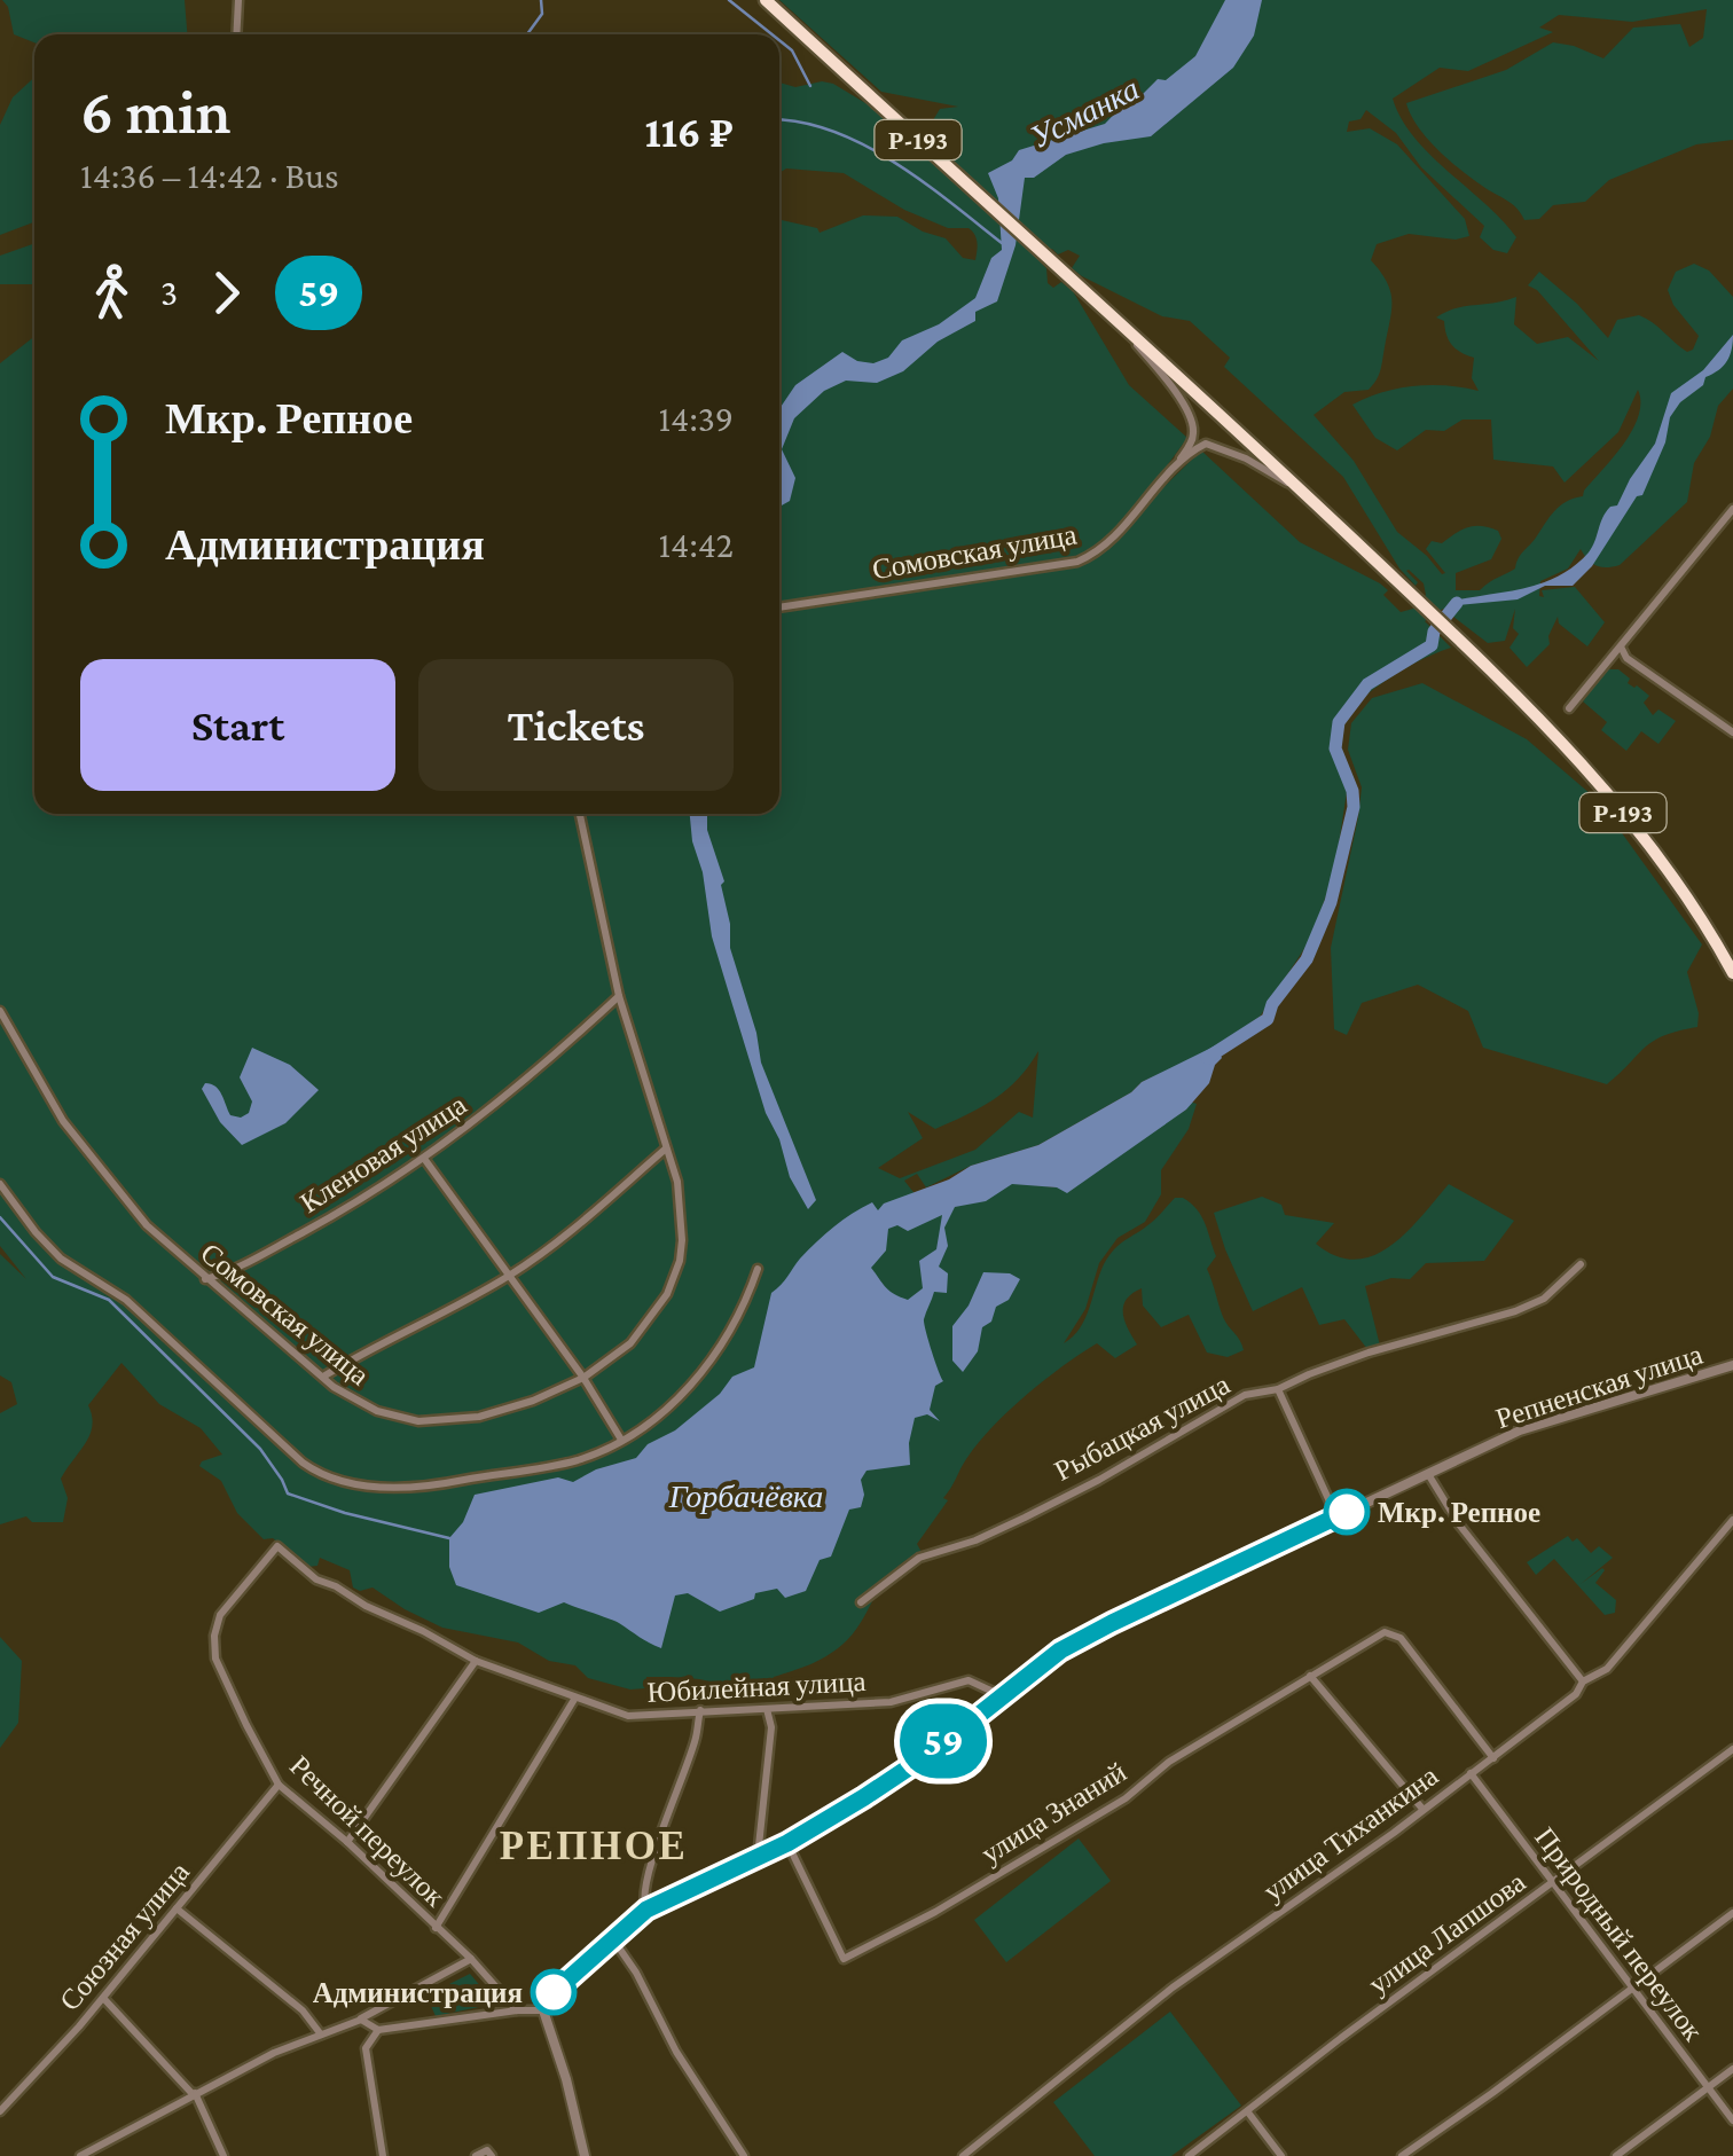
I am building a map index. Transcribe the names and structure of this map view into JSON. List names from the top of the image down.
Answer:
{
  "streets": {
    "highway": ["Р-193"],
    "street": [
      "Сомовская улица",
      "Кленовая улица",
      "Репненская улица",
      "Рыбацкая улица",
      "Юбилейная улица",
      "улица Знаний",
      "Речной переулок",
      "улица Тиханкина",
      "улица Лапшова",
      "Природный переулок",
      "Союзная улица"
    ]
  },
  "crossings": [
    ["Сомовская улица", "Кленовая улица"],
    ["Репненская улица", "Юбилейная улица"],
    ["Репненская улица", "улица Знаний"],
    ["Юбилейная улица", "Речной переулок"],
    ["улица Знаний", "улица Тиханкина"],
    ["Речной переулок", "Союзная улица"],
    ["улица Тиханкина", "Природный переулок"],
    ["улица Лапшова", "Природный переулок"]
  ],
  "districts": ["РЕПНОЕ"],
  "water": ["Усманка", "Горбачёвка"],
  "places": ["Мкр. Репное", "Администрация"],
  "lines": ["bus line 59"],
  "page": {
    "on_map": "59",
    "heading": ["6 min", "14:36 – 14:42 · Bus", "116 ₽"],
    "legs": ["3", "59"],
    "list": [
      {
        "name": "Мкр. Репное",
        "value": "14:39"
      },
      {
        "name": "Администрация",
        "value": "14:42"
      }
    ],
    "buttons": ["Start", "Tickets"]
  }
}
